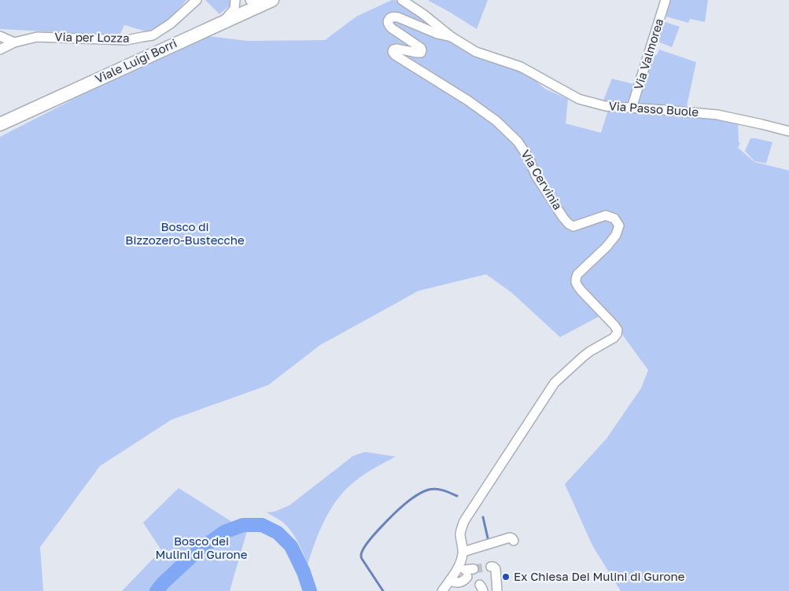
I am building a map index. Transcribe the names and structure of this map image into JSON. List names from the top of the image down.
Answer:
{
  "streets": {
    "main road": ["Viale Luigi Borri"],
    "street": [
      "Via per Lozza",
      "Via Valmorea",
      "Via Passo Buole",
      "Via Cervinia"
    ]
  },
  "crossings": [
    ["Via Valmorea", "Via Passo Buole"],
    ["Via Passo Buole", "Via Cervinia"]
  ],
  "parks": ["Bosco di Bizzozero-Bustecche", "Bosco dei Mulini di Gurone"],
  "places": ["Ex Chiesa Dei Mulini di Gurone"]
}
